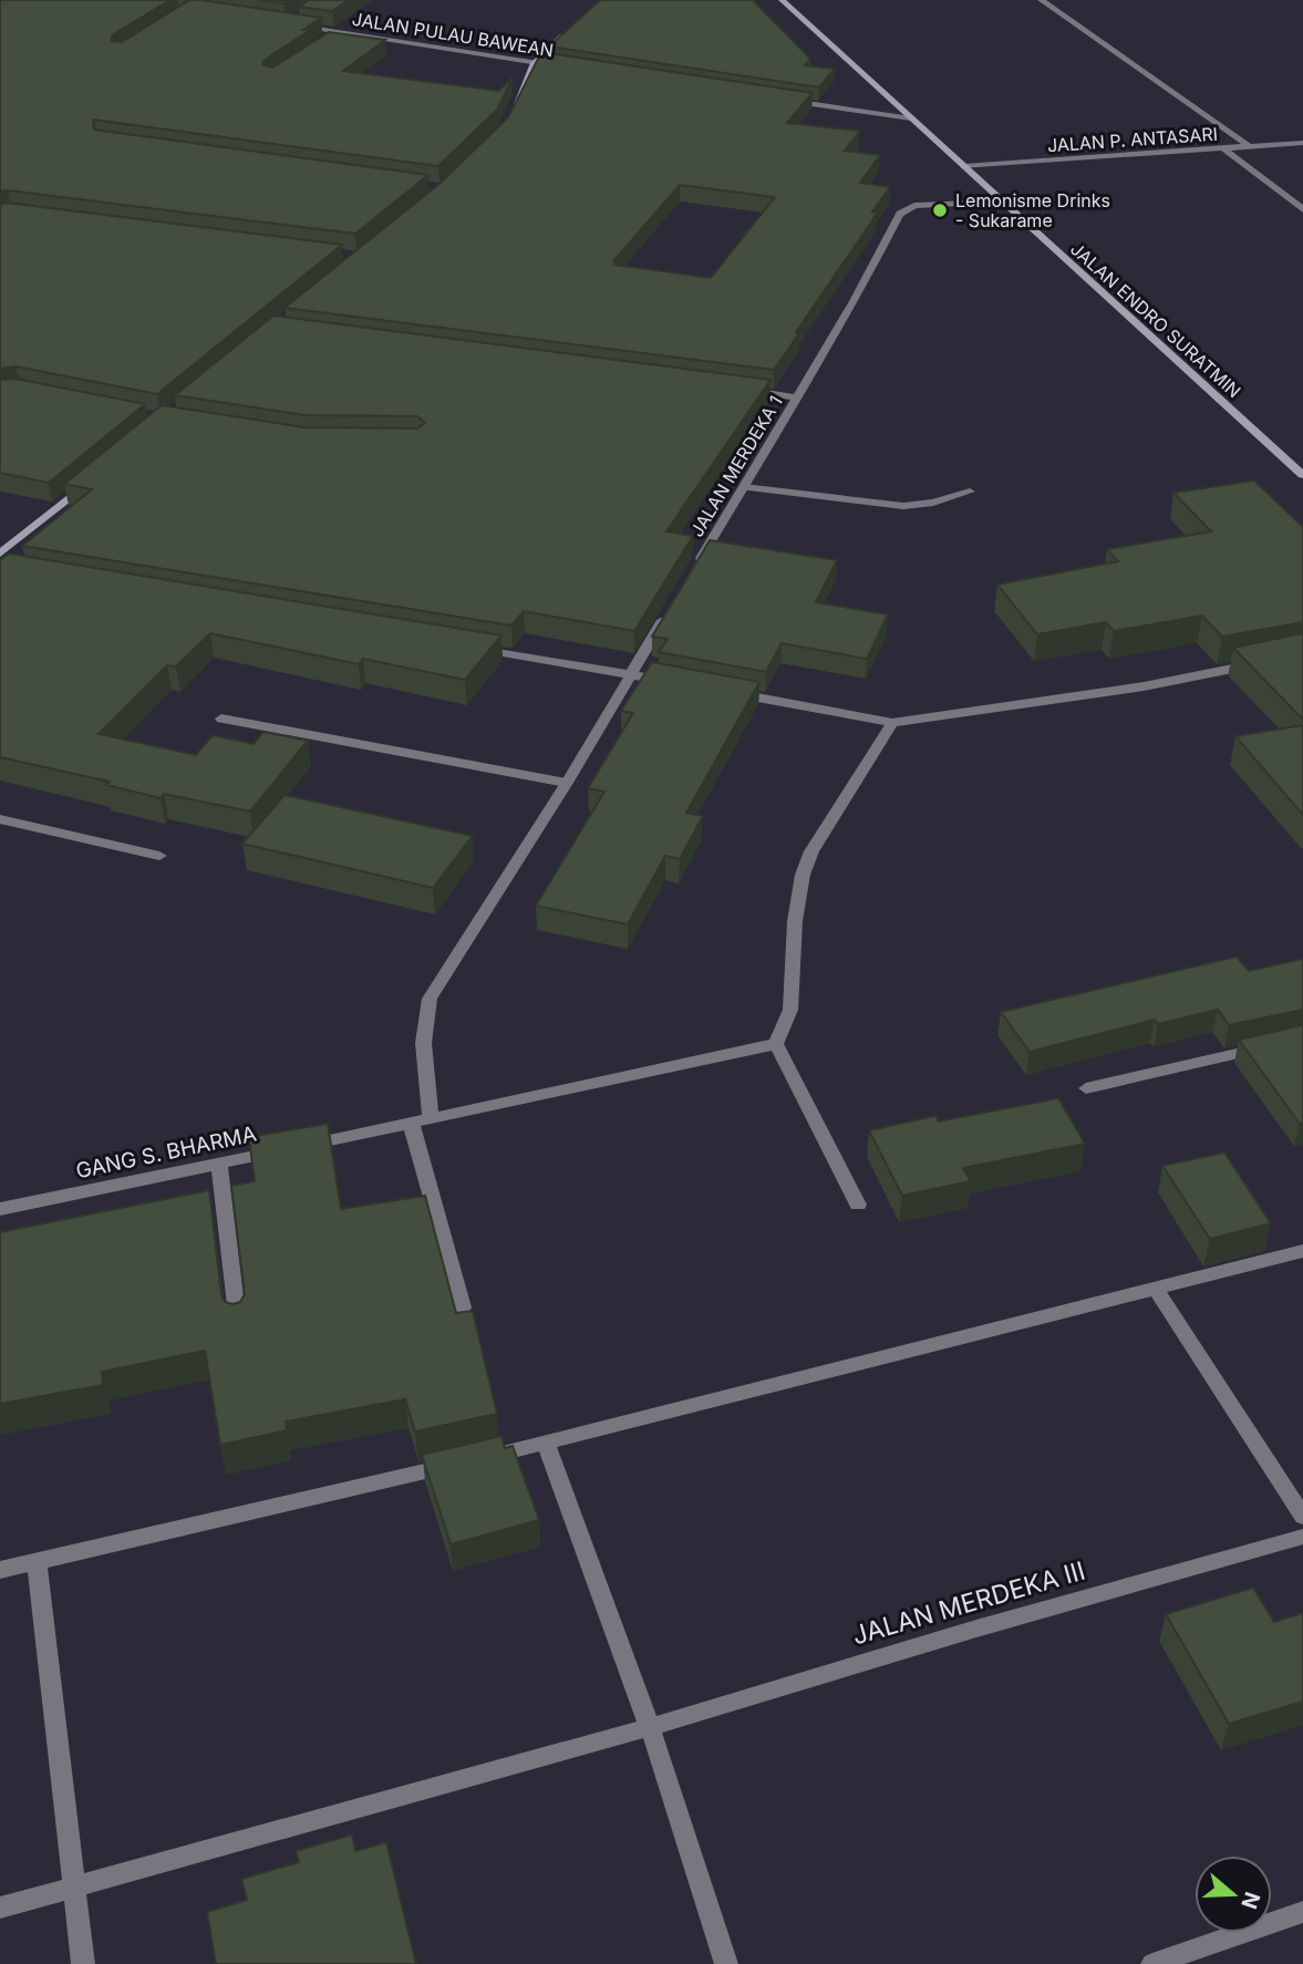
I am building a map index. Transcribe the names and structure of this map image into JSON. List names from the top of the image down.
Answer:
{
  "streets": {
    "main road": ["JALAN ENDRO SURATMIN"],
    "street": [
      "JALAN PULAU BAWEAN",
      "JALAN P. ANTASARI",
      "JALAN MERDEKA 1",
      "GANG S. BHARMA",
      "JALAN MERDEKA III"
    ]
  },
  "crossings": [
    ["JALAN P. ANTASARI", "JALAN ENDRO SURATMIN"],
    ["JALAN ENDRO SURATMIN", "JALAN MERDEKA 1"]
  ],
  "places": ["Lemonisme Drinks - Sukarame"],
  "north": "right"
}
